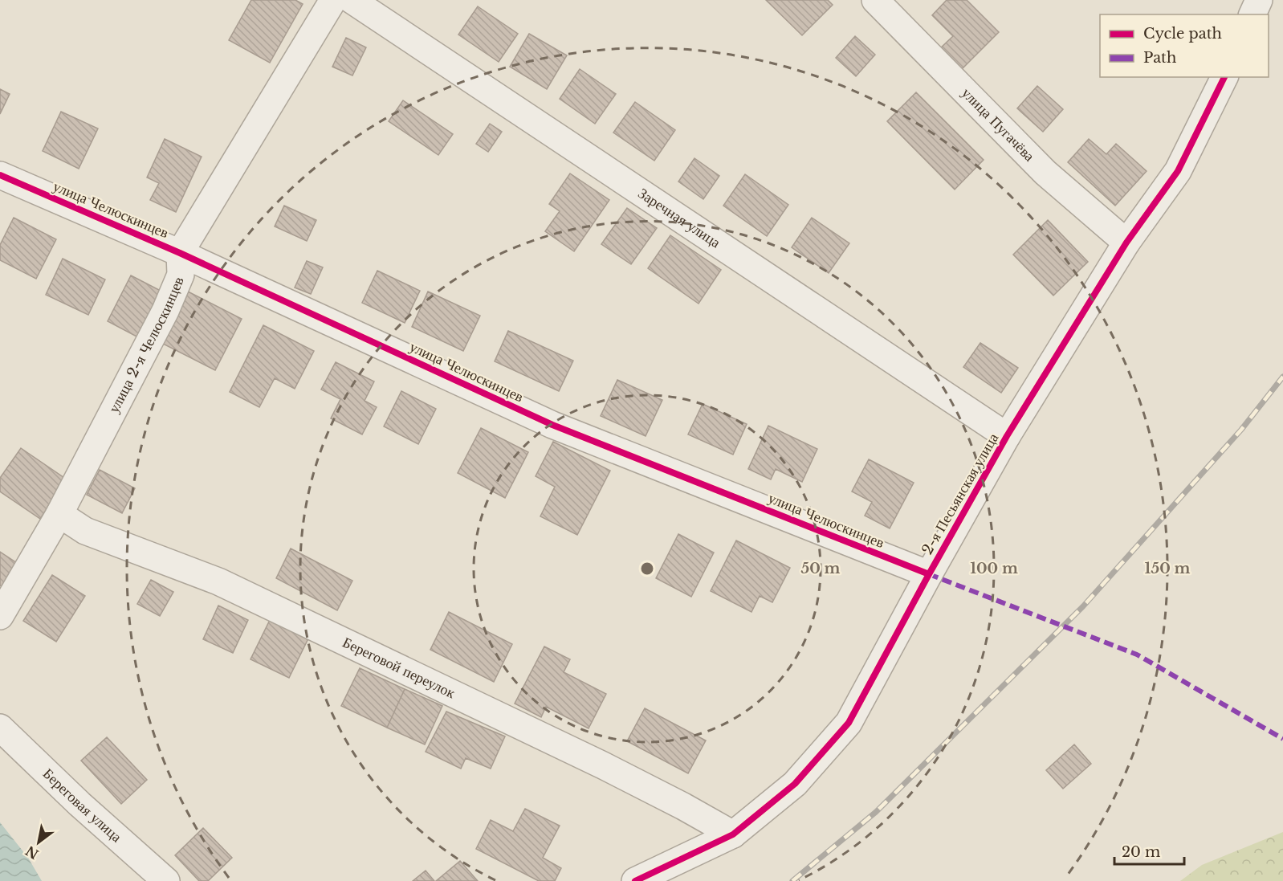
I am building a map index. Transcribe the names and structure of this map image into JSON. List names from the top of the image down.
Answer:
{
  "streets": {
    "street": [
      "улица Пугачёва",
      "улица Челюскинцев",
      "Заречная улица",
      "улица 2-я Челюскинцев",
      "2-я Песьянская улица",
      "Береговой переулок",
      "Береговая улица"
    ]
  },
  "crossings": [
    ["улица Пугачёва", "2-я Песьянская улица"],
    ["улица Челюскинцев", "улица 2-я Челюскинцев"],
    ["улица Челюскинцев", "2-я Песьянская улица"],
    ["Заречная улица", "2-я Песьянская улица"],
    ["улица 2-я Челюскинцев", "Береговой переулок"],
    ["2-я Песьянская улица", "Береговой переулок"]
  ],
  "legend": ["Cycle path", "Path"],
  "scale_bar": "20 m",
  "north": "bottom left",
  "rings": ["50 m", "100 m", "150 m"]
}
